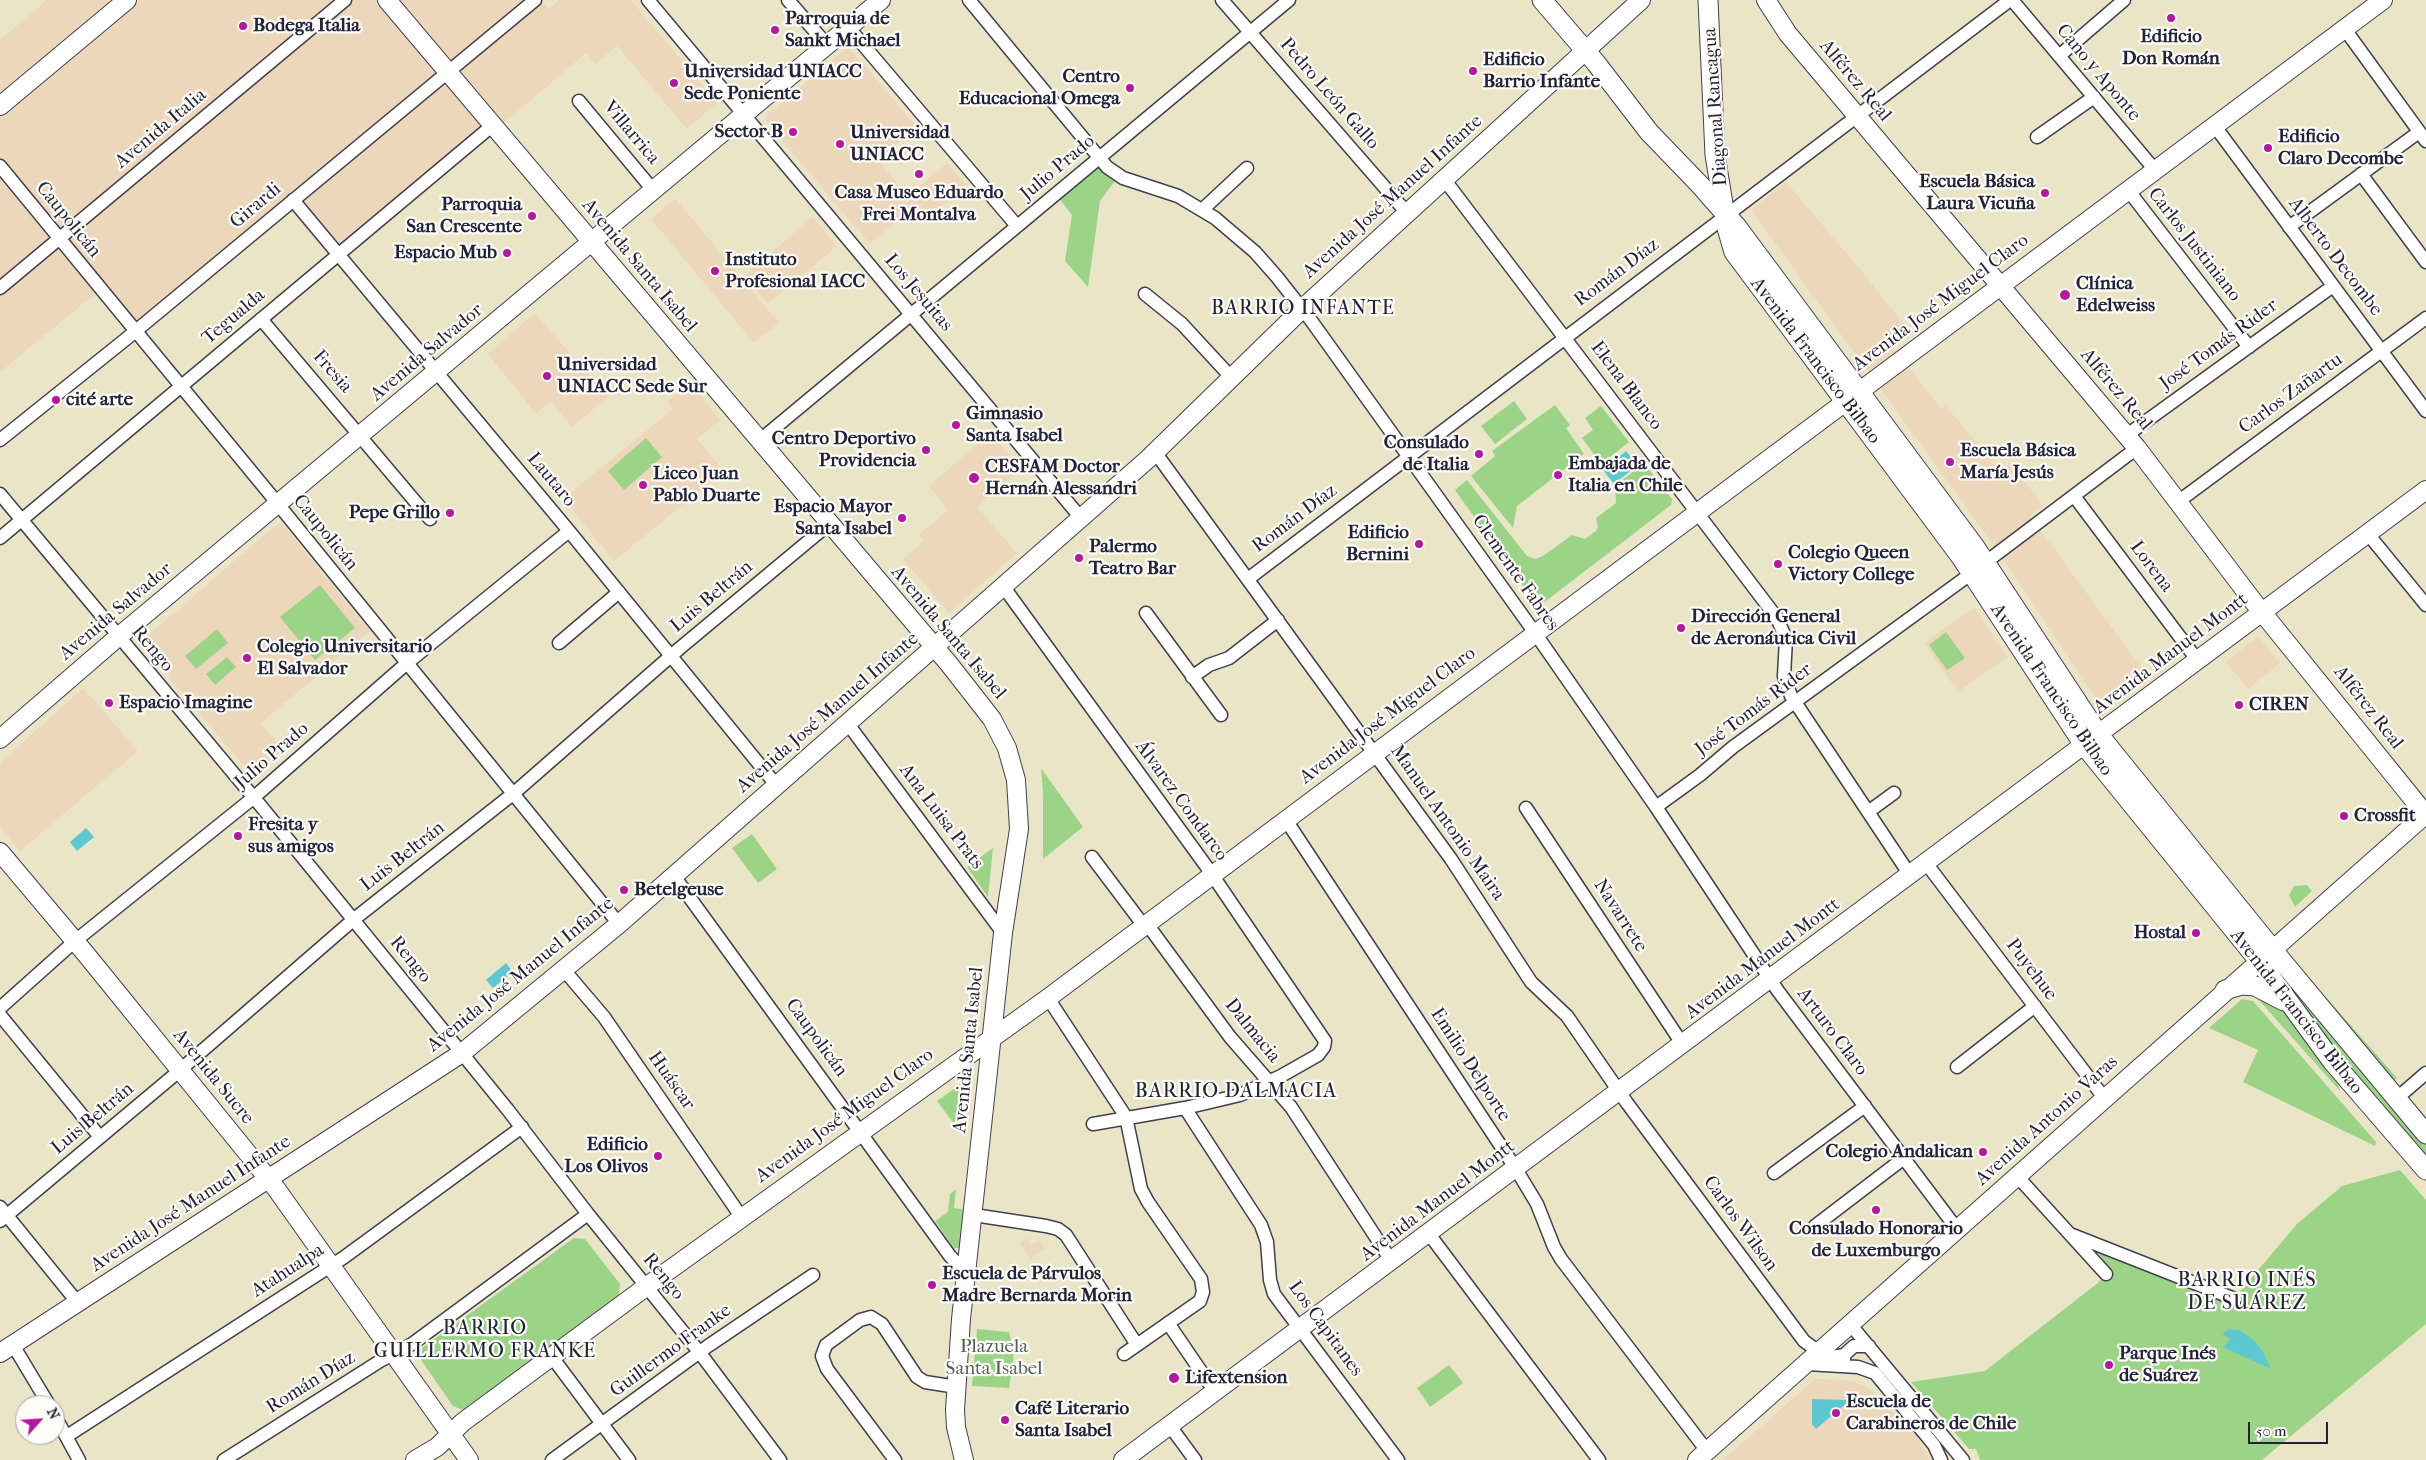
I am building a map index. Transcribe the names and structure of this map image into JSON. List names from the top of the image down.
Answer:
{
  "streets": {
    "main road": [
      "Alférez Real",
      "Diagonal Rancagua",
      "Avenida José Manuel Infante",
      "Avenida Santa Isabel",
      "Avenida José Miguel Claro",
      "Avenida Salvador",
      "Avenida Francisco Bilbao",
      "Avenida Manuel Montt",
      "Avenida Sucre",
      "Avenida Antonio Varas"
    ],
    "street": [
      "Cano y Aponte",
      "Pedro León Gallo",
      "Avenida Italia",
      "Villarrica",
      "Julio Prado",
      "Girardi",
      "Caupolicán",
      "Carlos Justiniano",
      "Alberto Decombe",
      "Román Díaz",
      "Los Jesuitas",
      "Tegualda",
      "José Tomás Rider",
      "Fresia",
      "Elena Blanco",
      "Carlos Zañartu",
      "Lautaro",
      "Lorena",
      "Clemente Fabres",
      "Luis Beltrán",
      "Rengo",
      "Álvarez Condarco",
      "Ana Luisa Prats",
      "Manuel Antonio Maira",
      "Navarrete",
      "Puyehue",
      "Dalmacia",
      "Arturo Claro",
      "Emilio Delporte",
      "Huáscar",
      "Carlos Wilson",
      "Atahualpa",
      "Los Capitanes",
      "Guillermo Franke"
    ]
  },
  "crossings": [
    ["Cano y Aponte", "Román Díaz"],
    ["Cano y Aponte", "Avenida José Miguel Claro"],
    ["Alférez Real", "Román Díaz"],
    ["Alférez Real", "Avenida José Miguel Claro"],
    ["Alférez Real", "José Tomás Rider"],
    ["Alférez Real", "Carlos Zañartu"],
    ["Alférez Real", "Avenida Manuel Montt"],
    ["Alférez Real", "Avenida Antonio Varas"],
    ["Pedro León Gallo", "Julio Prado"],
    ["Pedro León Gallo", "Avenida José Manuel Infante"],
    ["Diagonal Rancagua", "Román Díaz"],
    ["Diagonal Rancagua", "Avenida Francisco Bilbao"],
    ["Avenida Italia", "Caupolicán"],
    ["Villarrica", "Avenida Salvador"],
    ["Julio Prado", "Caupolicán"],
    ["Julio Prado", "Avenida Santa Isabel"],
    ["Julio Prado", "Los Jesuitas"],
    ["Julio Prado", "Lautaro"],
    ["Julio Prado", "Clemente Fabres"],
    ["Julio Prado", "Rengo"],
    ["Julio Prado", "Avenida Sucre"],
    ["Avenida José Manuel Infante", "Caupolicán"],
    ["Avenida José Manuel Infante", "Avenida Santa Isabel"],
    ["Avenida José Manuel Infante", "Los Jesuitas"],
    ["Avenida José Manuel Infante", "Elena Blanco"],
    ["Avenida José Manuel Infante", "Lautaro"],
    ["Avenida José Manuel Infante", "Clemente Fabres"],
    ["Avenida José Manuel Infante", "Rengo"],
    ["Avenida José Manuel Infante", "Álvarez Condarco"],
    ["Avenida José Manuel Infante", "Ana Luisa Prats"],
    ["Avenida José Manuel Infante", "Manuel Antonio Maira"],
    ["Avenida José Manuel Infante", "Avenida Sucre"],
    ["Avenida José Manuel Infante", "Huáscar"],
    ["Girardi", "Caupolicán"],
    ["Girardi", "Avenida Santa Isabel"],
    ["Girardi", "Lautaro"],
    ["Caupolicán", "Avenida Santa Isabel"],
    ["Caupolicán", "Avenida José Miguel Claro"],
    ["Caupolicán", "Tegualda"],
    ["Caupolicán", "Avenida Salvador"],
    ["Caupolicán", "Luis Beltrán"],
    ["Carlos Justiniano", "Avenida José Miguel Claro"],
    ["Carlos Justiniano", "José Tomás Rider"],
    ["Alberto Decombe", "Avenida José Miguel Claro"],
    ["Alberto Decombe", "José Tomás Rider"],
    ["Alberto Decombe", "Carlos Zañartu"],
    ["Avenida Santa Isabel", "Avenida José Miguel Claro"],
    ["Avenida Santa Isabel", "Tegualda"],
    ["Avenida Santa Isabel", "Avenida Salvador"],
    ["Avenida Santa Isabel", "Luis Beltrán"],
    ["Avenida Santa Isabel", "Ana Luisa Prats"],
    ["Román Díaz", "Avenida Francisco Bilbao"],
    ["Román Díaz", "Elena Blanco"],
    ["Román Díaz", "Clemente Fabres"],
    ["Román Díaz", "Rengo"],
    ["Román Díaz", "Manuel Antonio Maira"],
    ["Román Díaz", "Avenida Sucre"],
    ["Los Jesuitas", "Avenida Salvador"],
    ["Avenida José Miguel Claro", "Avenida Francisco Bilbao"],
    ["Avenida José Miguel Claro", "Elena Blanco"],
    ["Avenida José Miguel Claro", "Clemente Fabres"],
    ["Avenida José Miguel Claro", "Rengo"],
    ["Avenida José Miguel Claro", "Álvarez Condarco"],
    ["Avenida José Miguel Claro", "Manuel Antonio Maira"],
    ["Avenida José Miguel Claro", "Dalmacia"],
    ["Avenida José Miguel Claro", "Emilio Delporte"],
    ["Avenida José Miguel Claro", "Avenida Sucre"],
    ["Avenida José Miguel Claro", "Huáscar"],
    ["Tegualda", "Fresia"],
    ["Tegualda", "Lautaro"],
    ["Tegualda", "Rengo"],
    ["José Tomás Rider", "Avenida Francisco Bilbao"],
    ["José Tomás Rider", "Elena Blanco"],
    ["José Tomás Rider", "Lorena"],
    ["José Tomás Rider", "Clemente Fabres"],
    ["Avenida Salvador", "Fresia"],
    ["Avenida Salvador", "Lautaro"],
    ["Avenida Salvador", "Rengo"],
    ["Avenida Francisco Bilbao", "Avenida Manuel Montt"],
    ["Avenida Francisco Bilbao", "Avenida Antonio Varas"],
    ["Lautaro", "Luis Beltrán"],
    ["Lorena", "Avenida Manuel Montt"],
    ["Clemente Fabres", "Avenida Manuel Montt"],
    ["Clemente Fabres", "Arturo Claro"],
    ["Luis Beltrán", "Rengo"],
    ["Luis Beltrán", "Avenida Sucre"],
    ["Rengo", "Atahualpa"],
    ["Rengo", "Guillermo Franke"],
    ["Avenida Manuel Montt", "Manuel Antonio Maira"],
    ["Avenida Manuel Montt", "Navarrete"],
    ["Avenida Manuel Montt", "Puyehue"],
    ["Avenida Manuel Montt", "Dalmacia"],
    ["Avenida Manuel Montt", "Arturo Claro"],
    ["Avenida Manuel Montt", "Emilio Delporte"],
    ["Avenida Manuel Montt", "Carlos Wilson"],
    ["Avenida Manuel Montt", "Los Capitanes"],
    ["Álvarez Condarco", "Dalmacia"],
    ["Manuel Antonio Maira", "Carlos Wilson"],
    ["Puyehue", "Avenida Antonio Varas"],
    ["Arturo Claro", "Avenida Antonio Varas"],
    ["Emilio Delporte", "Avenida Antonio Varas"],
    ["Avenida Sucre", "Atahualpa"],
    ["Avenida Antonio Varas", "Carlos Wilson"]
  ],
  "districts": [
    "BARRIO INFANTE",
    "BARRIO DALMACIA",
    "BARRIO INÉS DE SUÁREZ",
    "BARRIO GUILLERMO FRANKE"
  ],
  "parks": ["Plazuela Santa Isabel"],
  "places": [
    "Edificio Don Román",
    "Bodega Italia",
    "Parroquia de Sankt Michael",
    "Edificio Barrio Infante",
    "Universidad UNIACC Sede Poniente",
    "Centro Educacional Omega",
    "Sector B",
    "Universidad UNIACC",
    "Edificio Claro Decombe",
    "Casa Museo Eduardo Frei Montalva",
    "Escuela Básica Laura Vicuña",
    "Parroquia San Crescente",
    "Espacio Mub",
    "Instituto Profesional IACC",
    "Clínica Edelweiss",
    "Universidad UNIACC Sede Sur",
    "cité arte",
    "Gimnasio Santa Isabel",
    "Centro Deportivo Providencia",
    "Consulado de Italia",
    "Escuela Básica María Jesús",
    "Embajada de Italia en Chile",
    "CESFAM Doctor Hernán Alessandri",
    "Liceo Juan Pablo Duarte",
    "Pepe Grillo",
    "Espacio Mayor Santa Isabel",
    "Edificio Bernini",
    "Palermo Teatro Bar",
    "Colegio Queen Victory College",
    "Dirección General de Aeronáutica Civil",
    "Colegio Universitario El Salvador",
    "Espacio Imagine",
    "CIREN",
    "Crossfit",
    "Fresita y sus amigos",
    "Betelgeuse",
    "Hostal",
    "Colegio Andalican",
    "Edificio Los Olivos",
    "Consulado Honorario de Luxemburgo",
    "Escuela de Párvulos Madre Bernarda Morin",
    "Parque Inés de Suárez",
    "Lifextension",
    "Escuela de Carabineros de Chile",
    "Café Literario Santa Isabel"
  ],
  "scale_bar": "50 m",
  "north": "top right"
}
